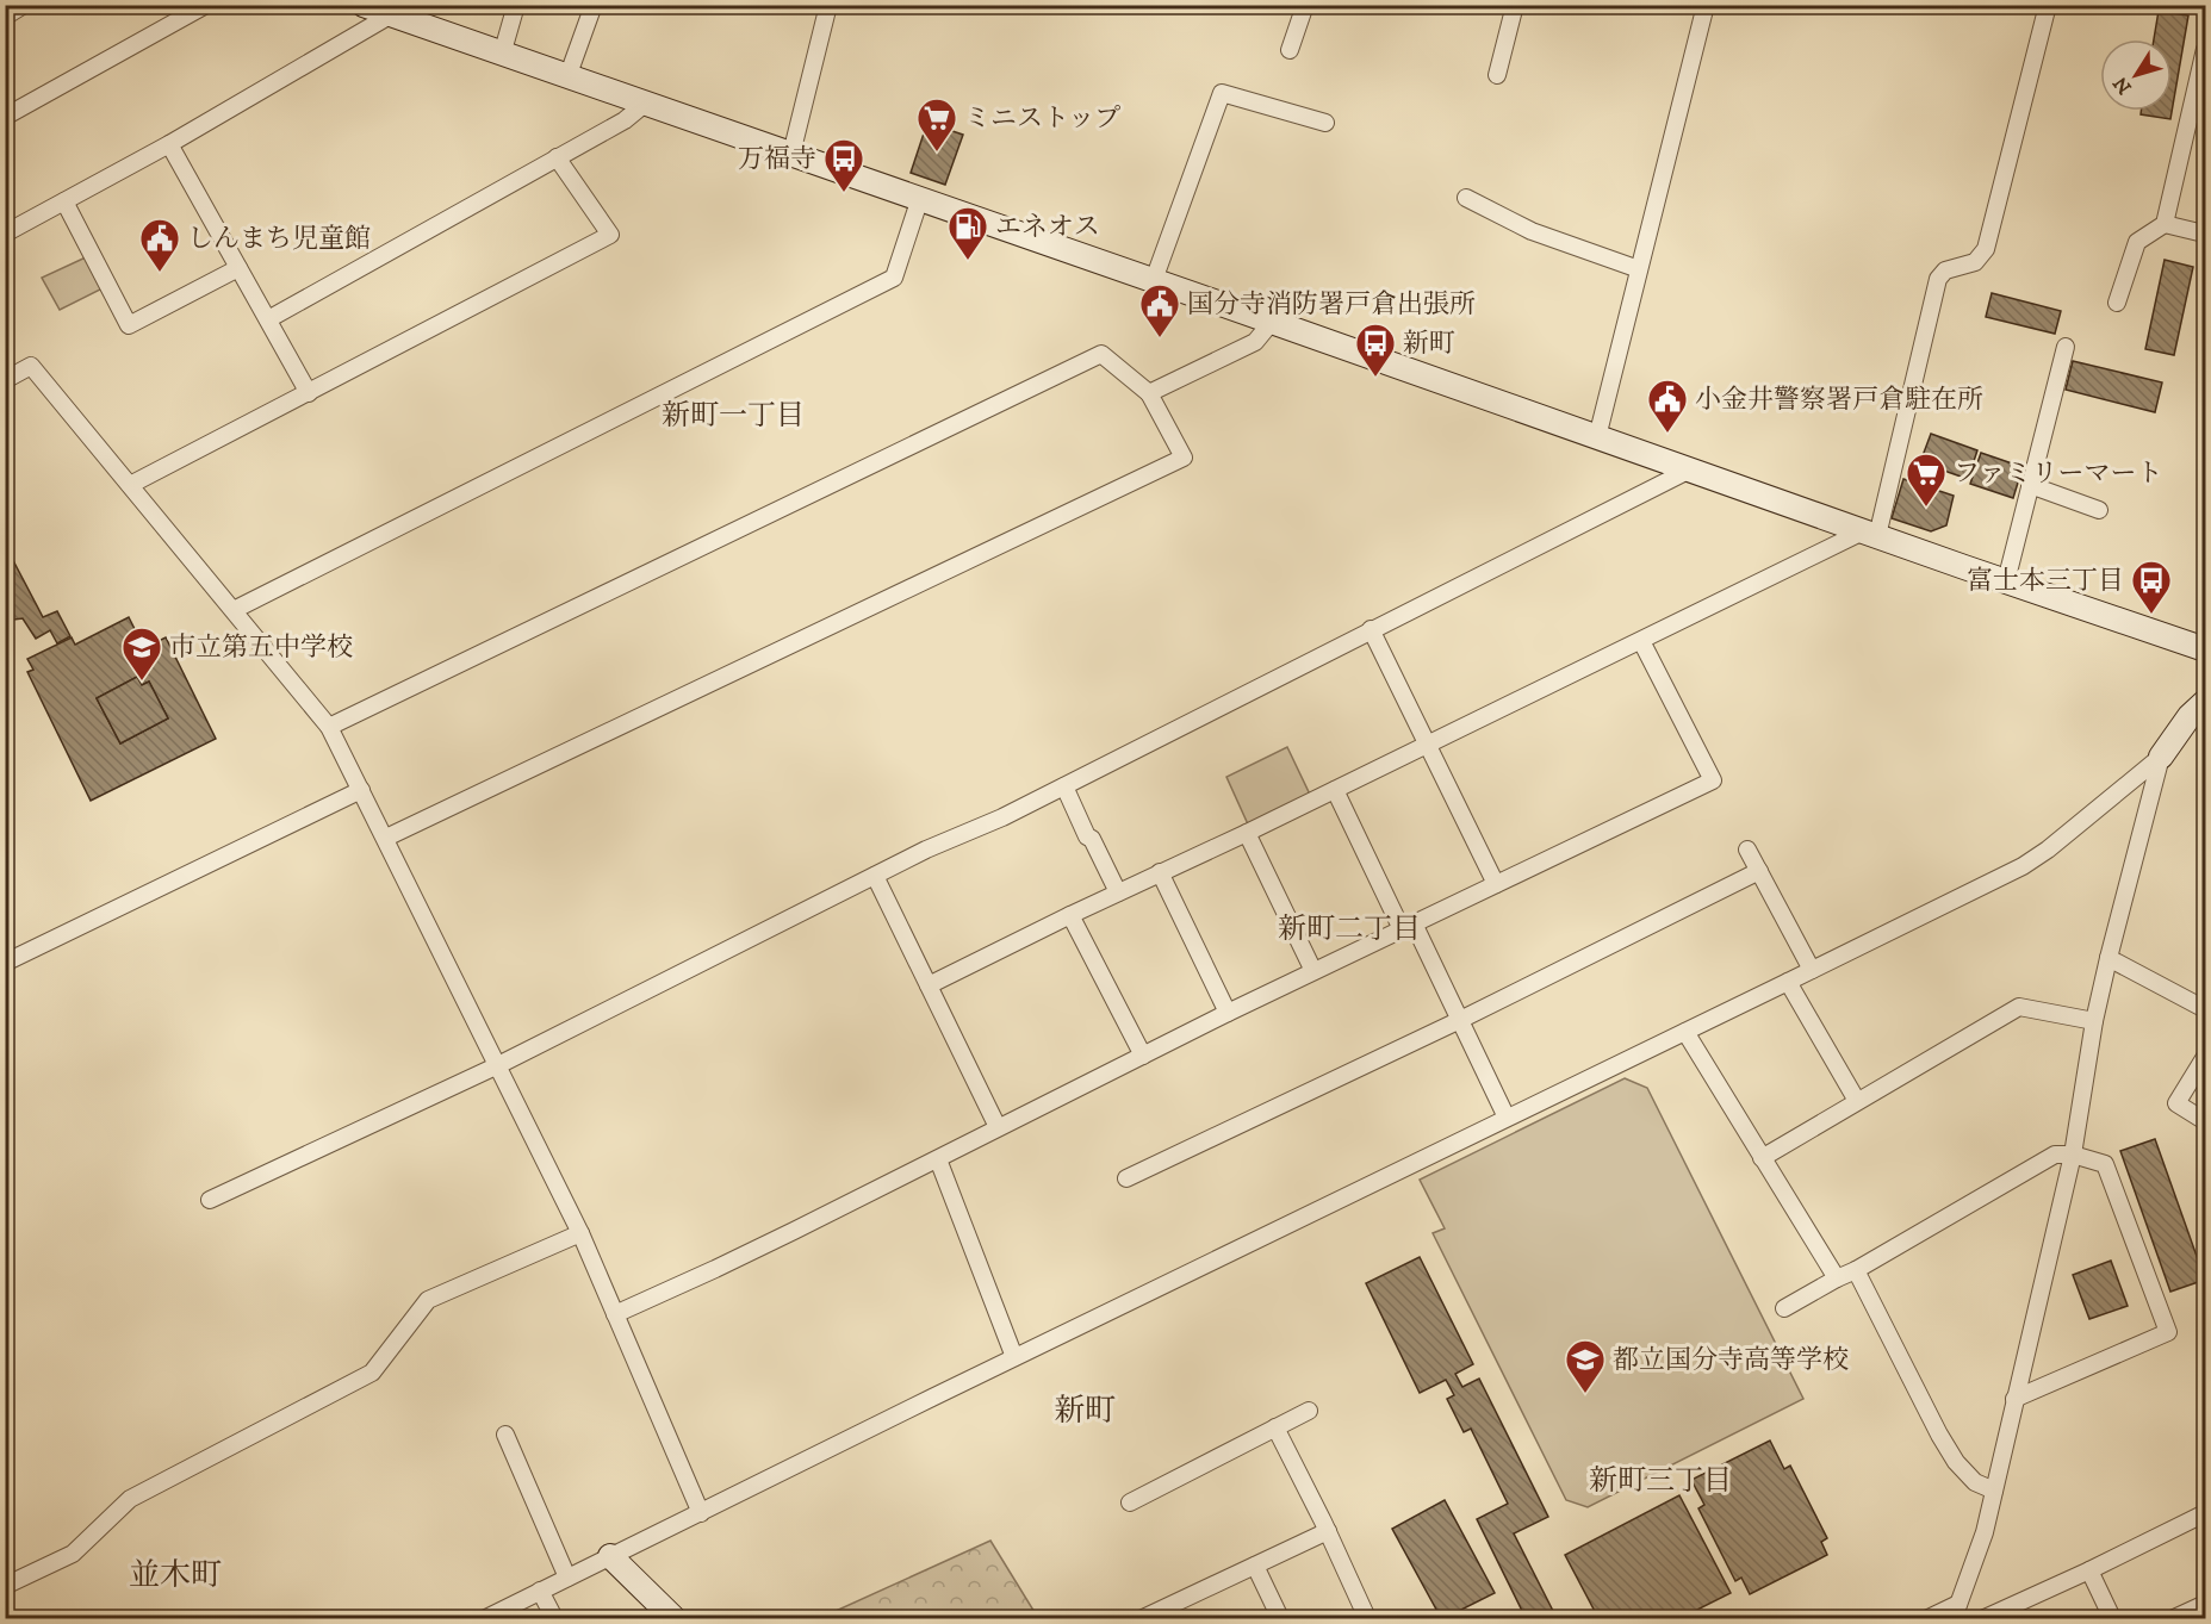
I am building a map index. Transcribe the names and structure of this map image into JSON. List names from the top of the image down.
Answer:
{
  "districts": [
    "新町一丁目",
    "新町二丁目",
    "新町",
    "新町三丁目",
    "並木町"
  ],
  "places": {
    "supermarket": ["ミニストップ", "ファミリーマート"],
    "bus stop": ["万福寺", "新町", "富士本三丁目"],
    "fuel station": ["エネオス"],
    "public building": ["しんまち児童館", "国分寺消防署戸倉出張所", "小金井警察署戸倉駐在所"],
    "school or university": ["市立第五中学校", "都立国分寺高等学校"]
  },
  "north": "bottom left"
}
